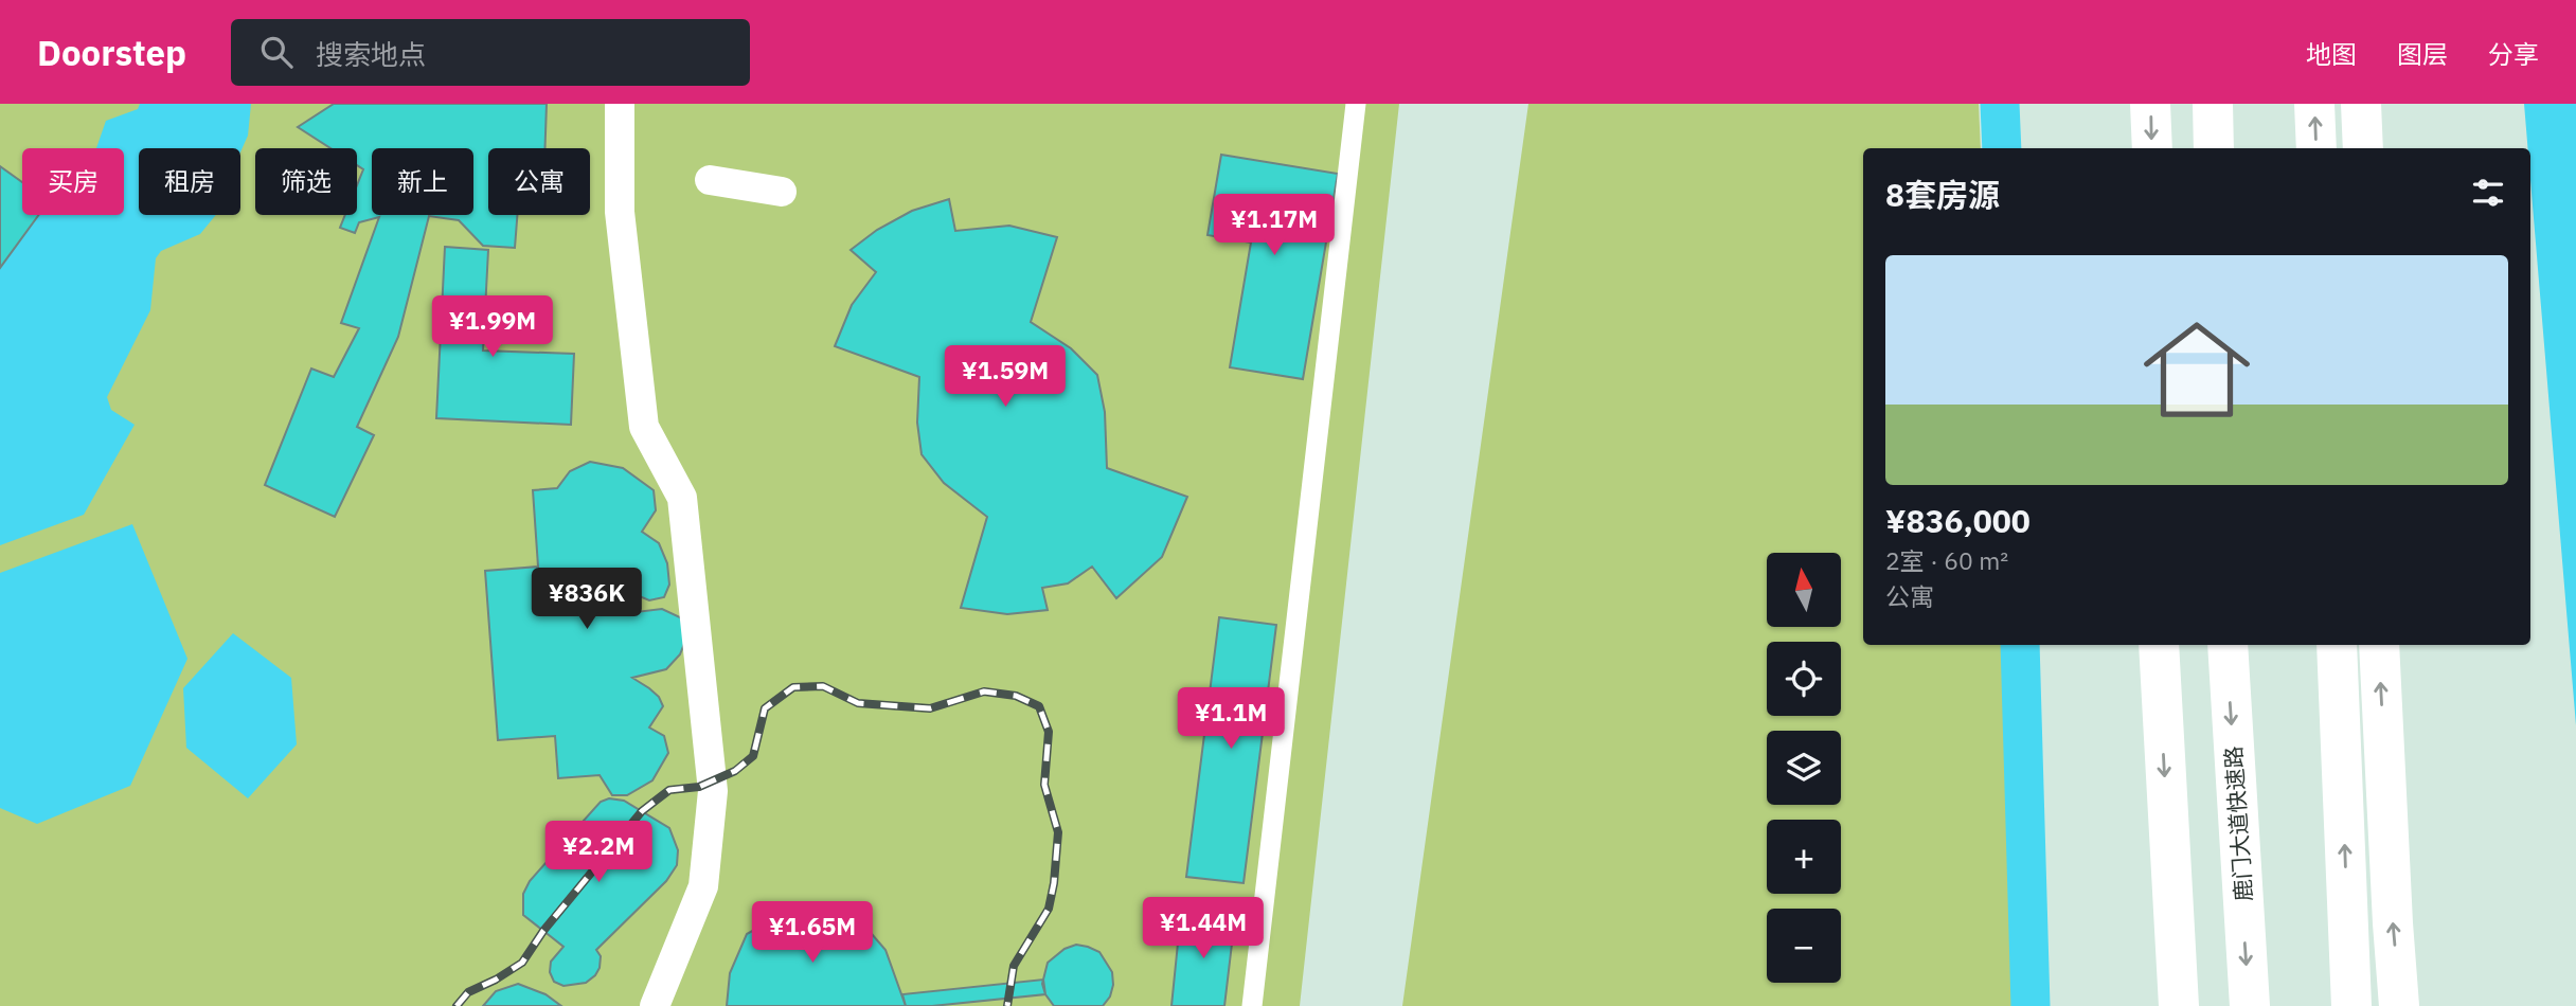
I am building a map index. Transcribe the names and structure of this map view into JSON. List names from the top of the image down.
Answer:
{
  "streets": {
    "main road": ["鹿门大道快速路"]
  },
  "north": "top",
  "page": {
    "header": "Doorstep",
    "search": "搜索地点",
    "nav": ["地图", "图层", "分享"],
    "chip": [
      "买房",
      "租房",
      "筛选",
      "新上",
      "公寓"
    ],
    "heading": "8套房源",
    "price": [
      "¥1.17M",
      "¥1.99M",
      "¥1.59M",
      "¥836K",
      "¥1.1M",
      "¥2.2M",
      "¥1.44M",
      "¥1.65M"
    ],
    "list": [
      {
        "name": "¥836,000",
        "note": "2室 · 60 m² · 公寓"
      }
    ],
    "map_buttons": ["+", "−"]
  }
}
